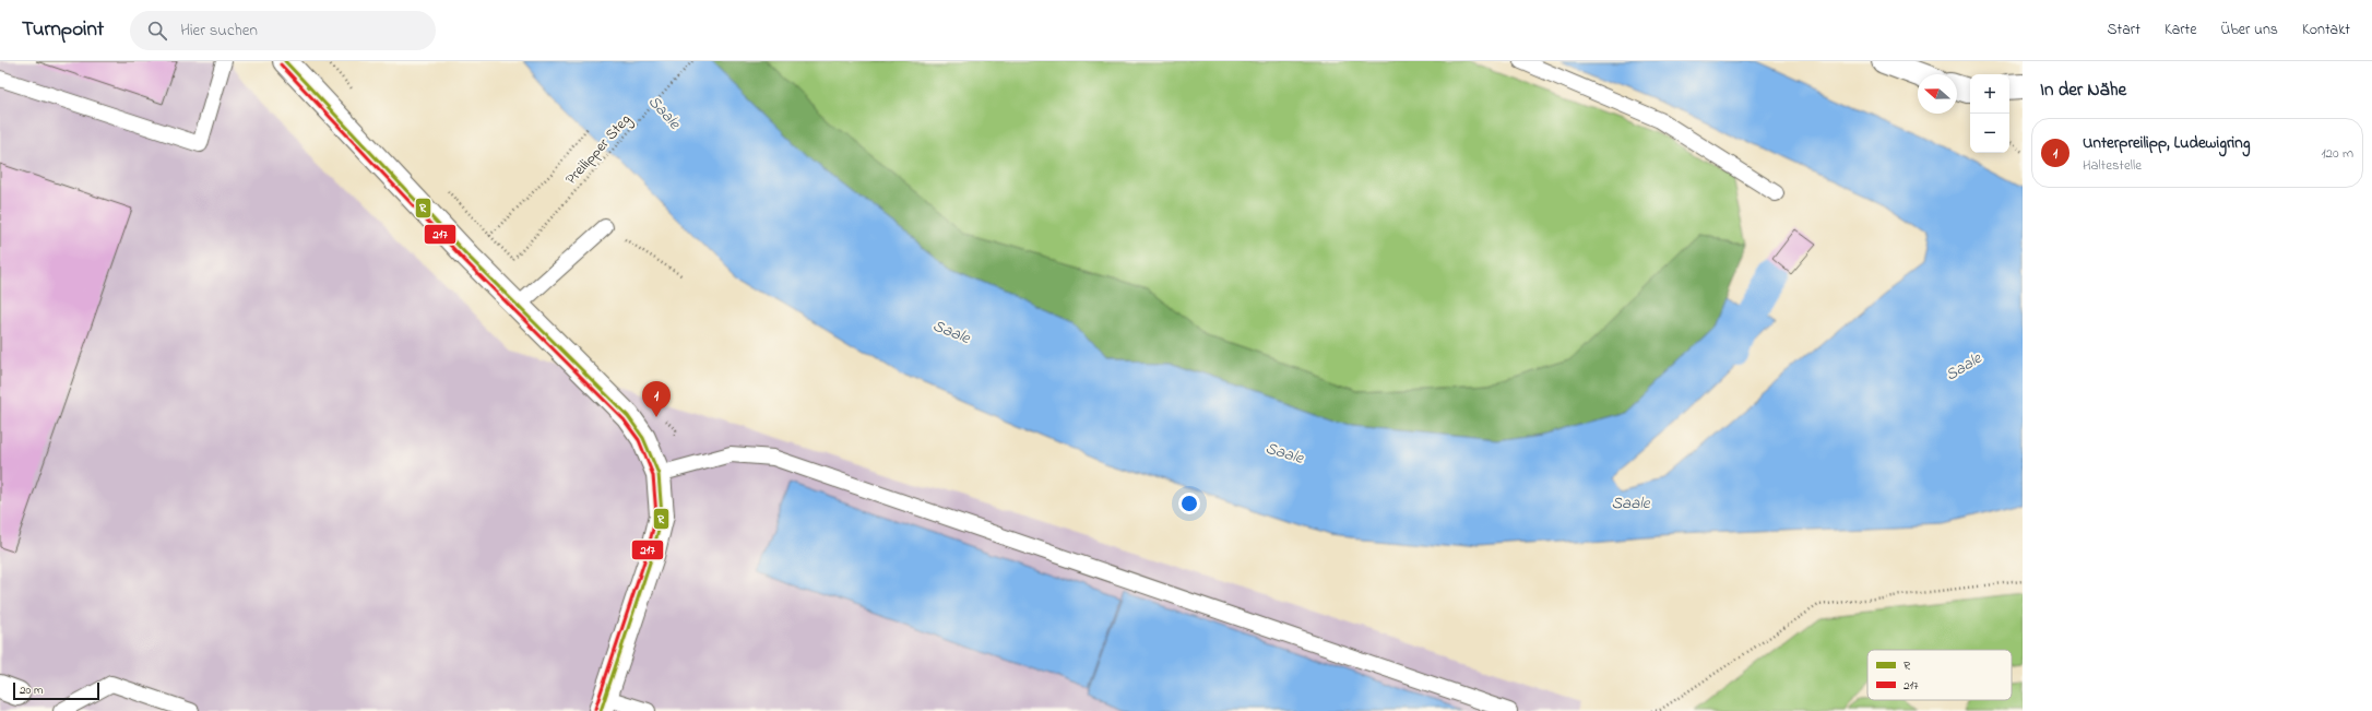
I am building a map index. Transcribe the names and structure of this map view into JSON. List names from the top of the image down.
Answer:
{
  "streets": {
    "path": ["Preilipper Steg"]
  },
  "water": ["Saale"],
  "lines": ["transit line R", "transit line 217"],
  "legend": ["R", "217"],
  "scale_bar": "20 m",
  "north": "left",
  "page": {
    "header": "Turnpoint",
    "search": "Hier suchen",
    "nav": [
      "Start",
      "Karte",
      "Über uns",
      "Kontakt"
    ],
    "heading": "In der Nähe",
    "map_buttons": ["+", "−"],
    "list": [
      {
        "mark": "1",
        "name": "Unterpreilipp, Ludewigring",
        "note": "Haltestelle",
        "value": "120 m"
      }
    ],
    "pins": "1",
    "scale": "20 m"
  }
}
